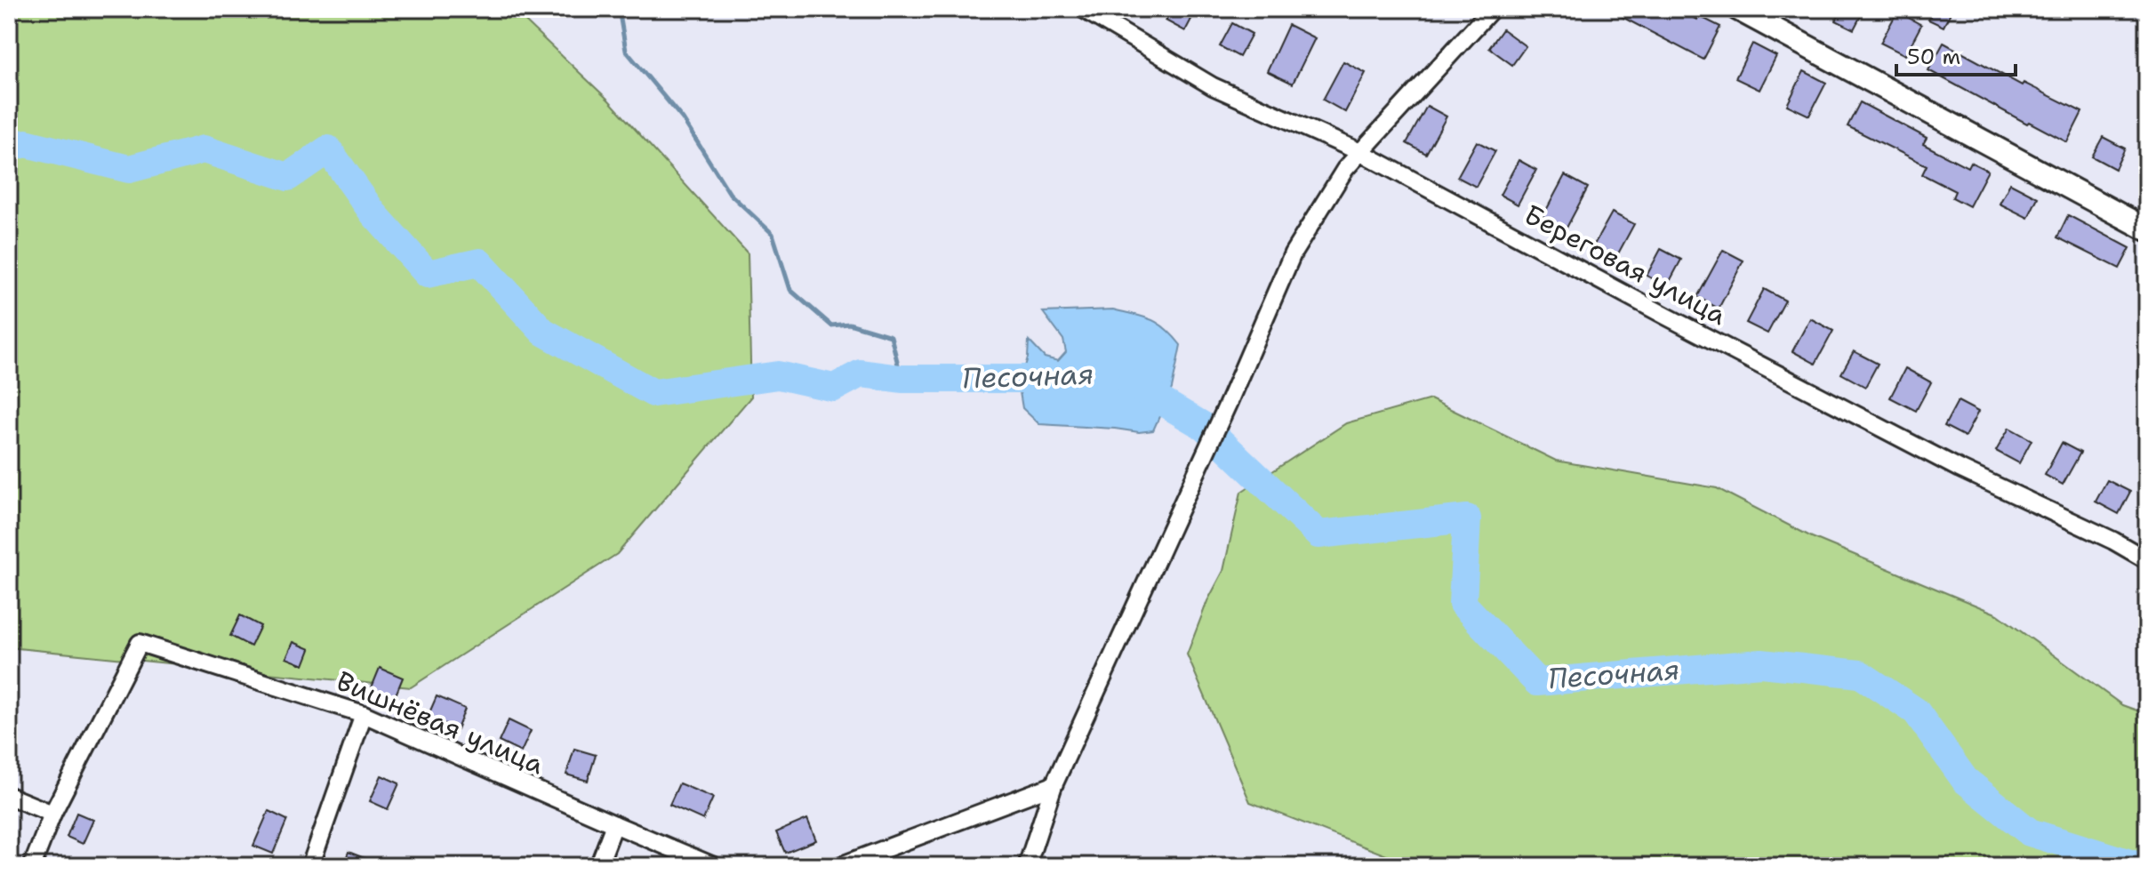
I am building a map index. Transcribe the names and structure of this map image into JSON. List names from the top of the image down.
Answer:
{
  "streets": {
    "street": ["Береговая улица", "Вишнёвая улица"]
  },
  "water": ["Песочная"],
  "scale_bar": "50 m"
}
